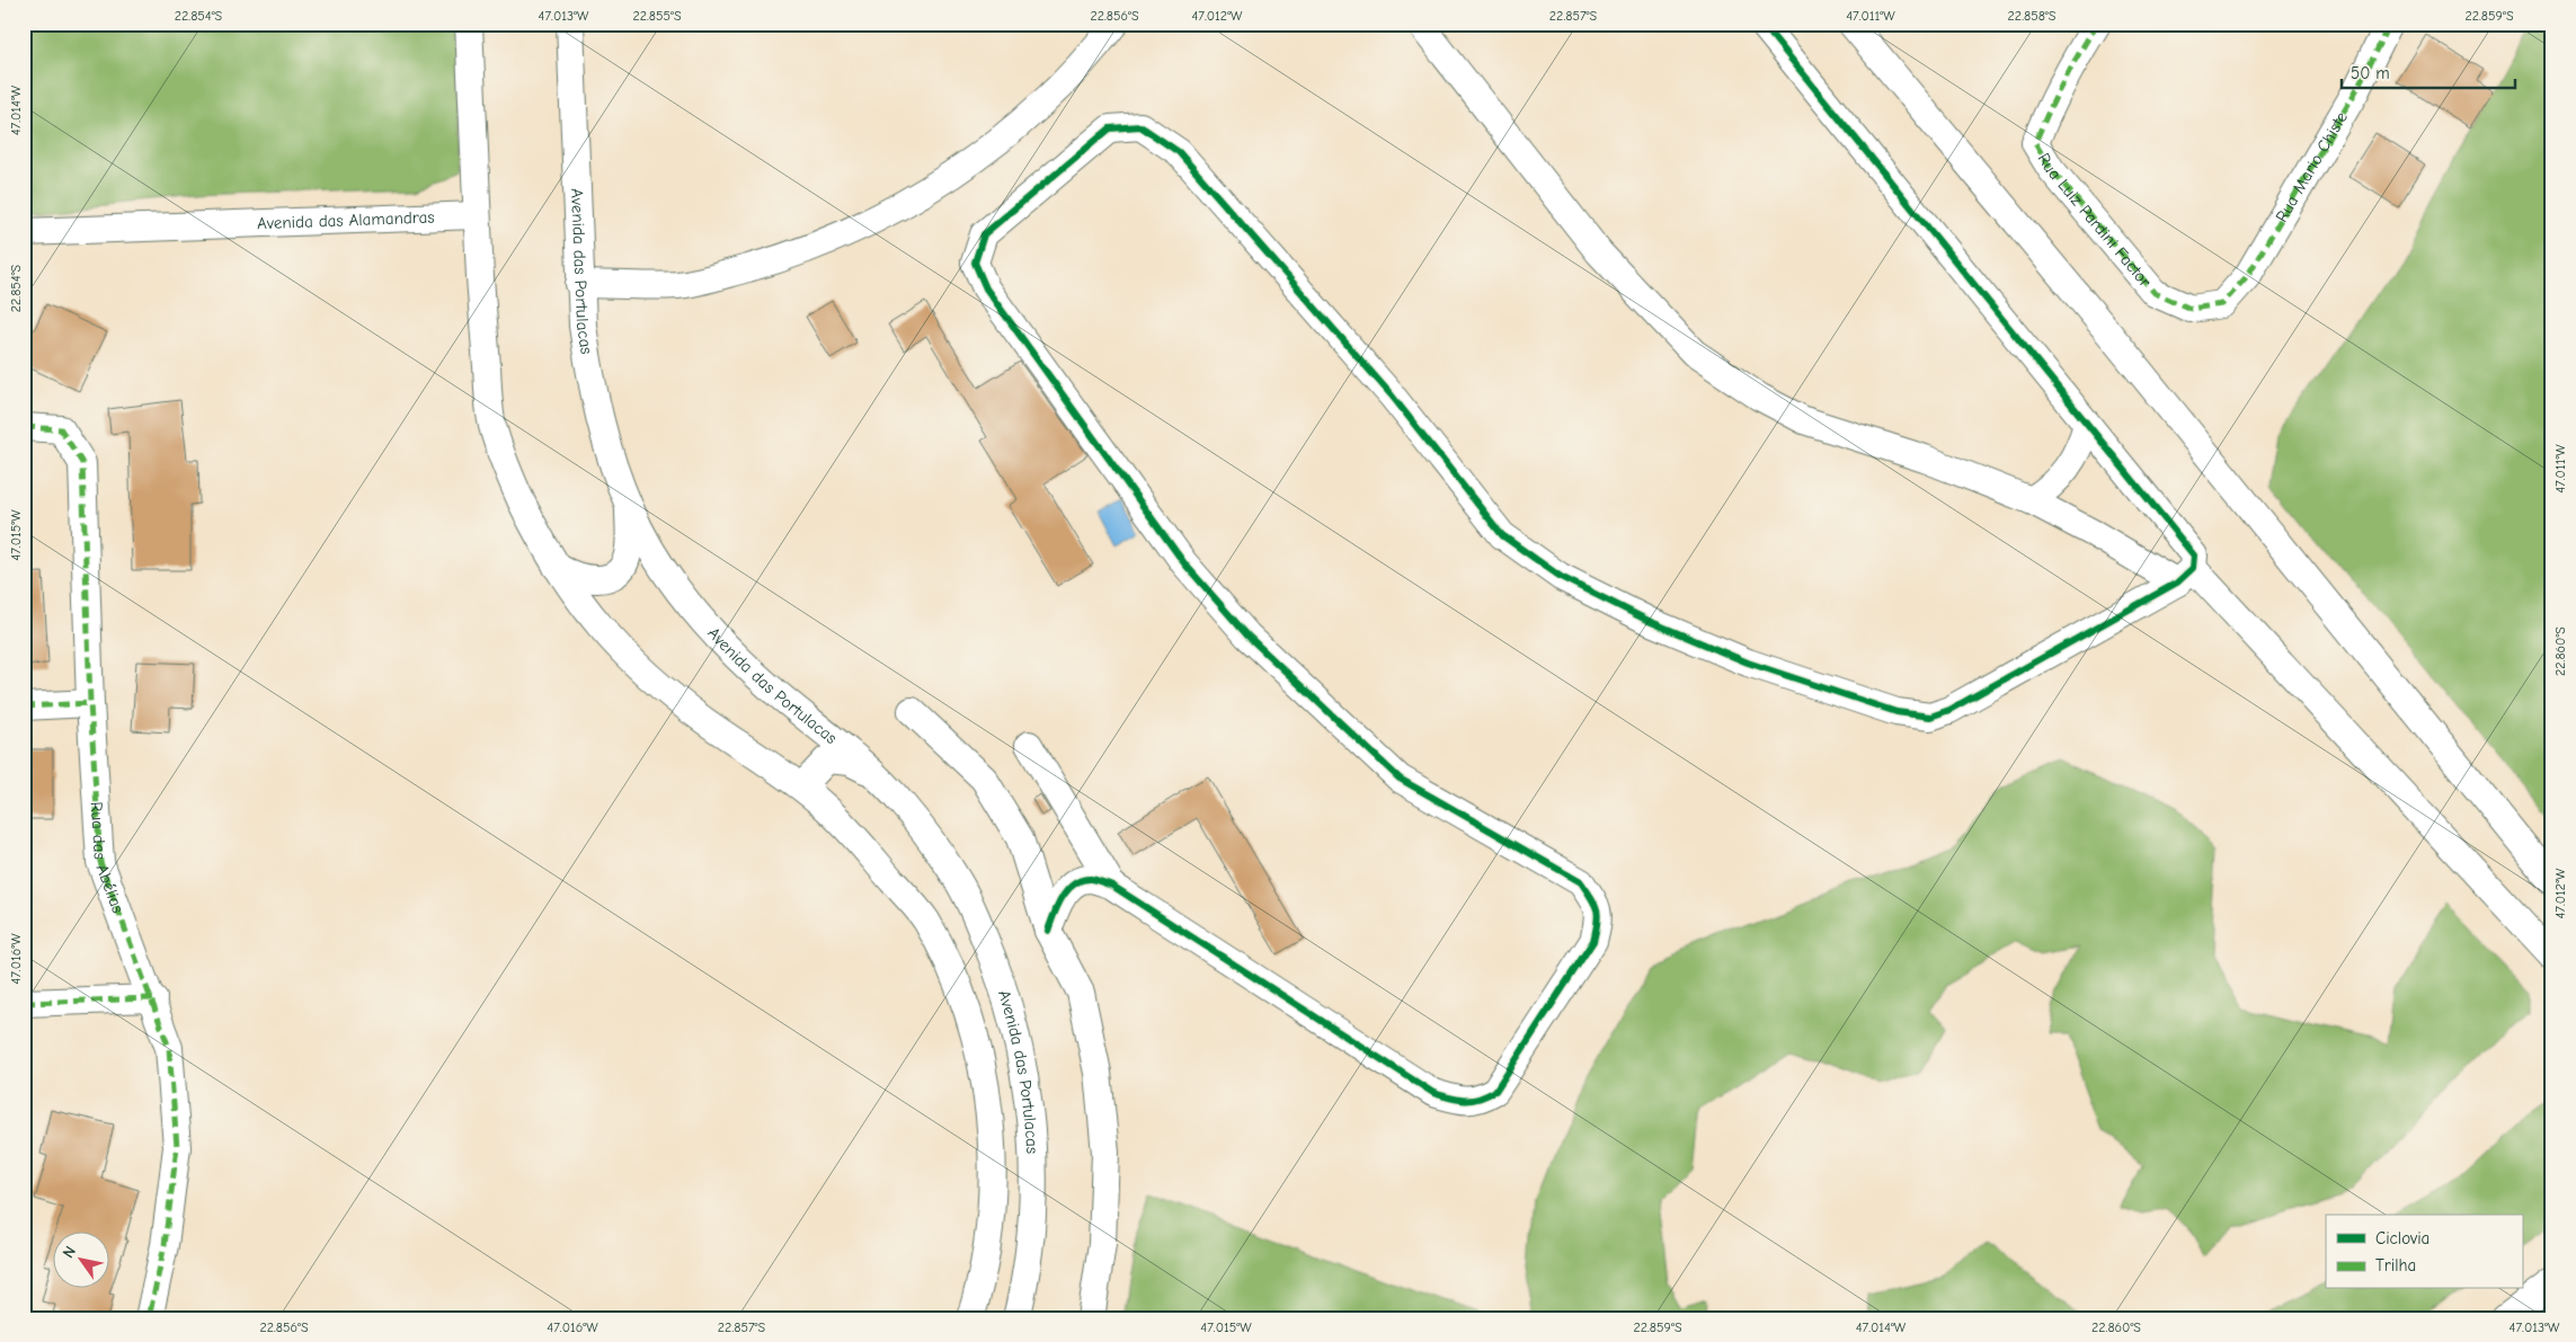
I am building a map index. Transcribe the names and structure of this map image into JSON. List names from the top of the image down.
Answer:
{
  "streets": {
    "street": [
      "Rua Mario Chiste",
      "Rua Luiz Pardini Factor",
      "Avenida das Alamandras",
      "Avenida das Portulacas",
      "Rua das Abélias"
    ]
  },
  "crossings": [
    ["Rua Mario Chiste", "Rua Luiz Pardini Factor"],
    ["Avenida das Alamandras", "Avenida das Portulacas"]
  ],
  "legend": ["Ciclovia", "Trilha"],
  "scale_bar": "50 m",
  "north": "top left",
  "coordinates": [
    "22.854°S",
    "47.013°W",
    "22.855°S",
    "22.856°S",
    "47.012°W",
    "22.857°S",
    "47.011°W",
    "22.858°S",
    "22.859°S",
    "47.014°W",
    "47.015°W",
    "22.860°S",
    "47.016°W"
  ]
}
